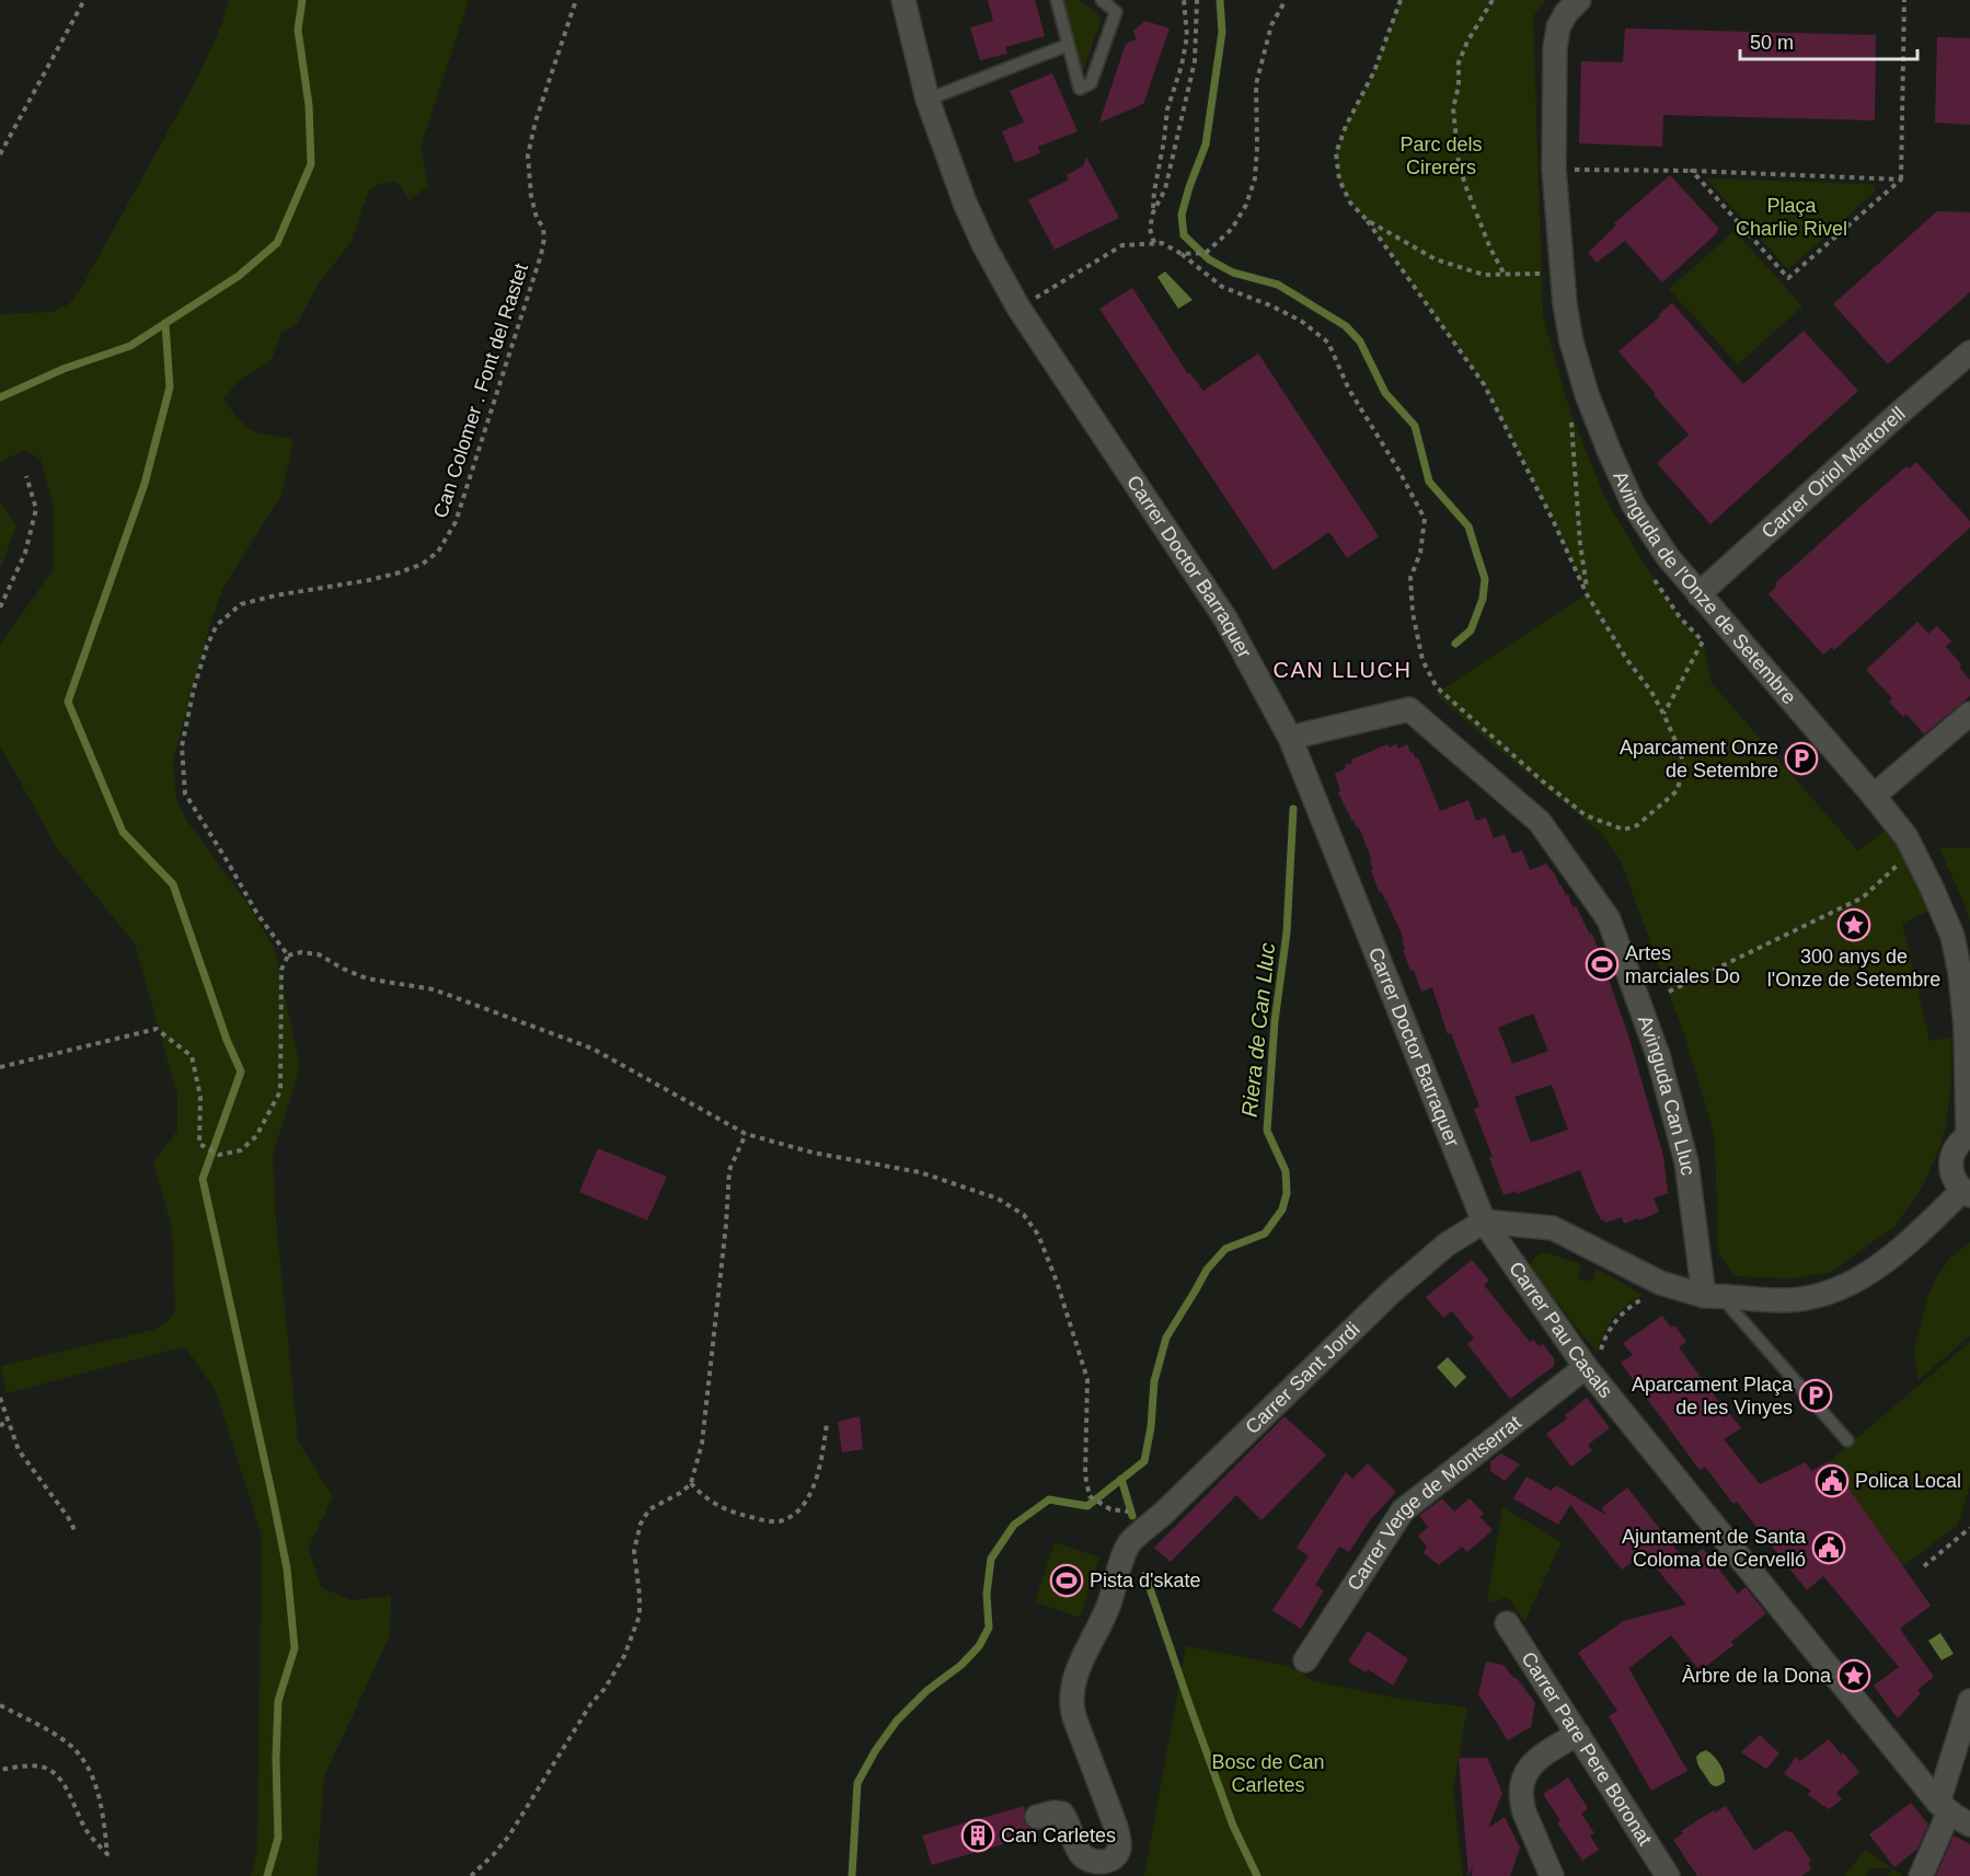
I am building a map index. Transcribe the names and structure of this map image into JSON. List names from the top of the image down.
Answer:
{
  "streets": {
    "street": [
      "Carrer Oriol Martorell",
      "Carrer Doctor Barraquer",
      "Avinguda de l'Onze de Setembre",
      "Avinguda Can Lluc",
      "Carrer Pau Casals",
      "Carrer Sant Jordi",
      "Carrer Verge de Montserrat",
      "Carrer Pare Pere Boronat"
    ],
    "path": ["Can Colomer . Font del Rastet"]
  },
  "crossings": [
    ["Carrer Oriol Martorell", "Avinguda de l'Onze de Setembre"],
    ["Carrer Doctor Barraquer", "Avinguda Can Lluc"],
    ["Carrer Doctor Barraquer", "Carrer Pau Casals"],
    ["Carrer Doctor Barraquer", "Carrer Sant Jordi"],
    ["Carrer Pau Casals", "Carrer Sant Jordi"],
    ["Carrer Pau Casals", "Carrer Verge de Montserrat"]
  ],
  "districts": ["CAN LLUCH"],
  "water": ["Riera de Can Lluc"],
  "parks": ["Parc dels Cirerers", "Plaça Charlie Rivel", "Bosc de Can Carletes"],
  "places": {
    "parking": ["Aparcament Onze de Setembre", "Aparcament Plaça de les Vinyes"],
    "place": ["300 anys de l'Onze de Setembre", "Àrbre de la Dona"],
    "sports": ["Artes marciales Do", "Pista d'skate"],
    "public building": ["Polica Local", "Ajuntament de Santa Coloma de Cervelló"],
    "building": ["Can Carletes"]
  },
  "scale_bar": "50 m"
}
